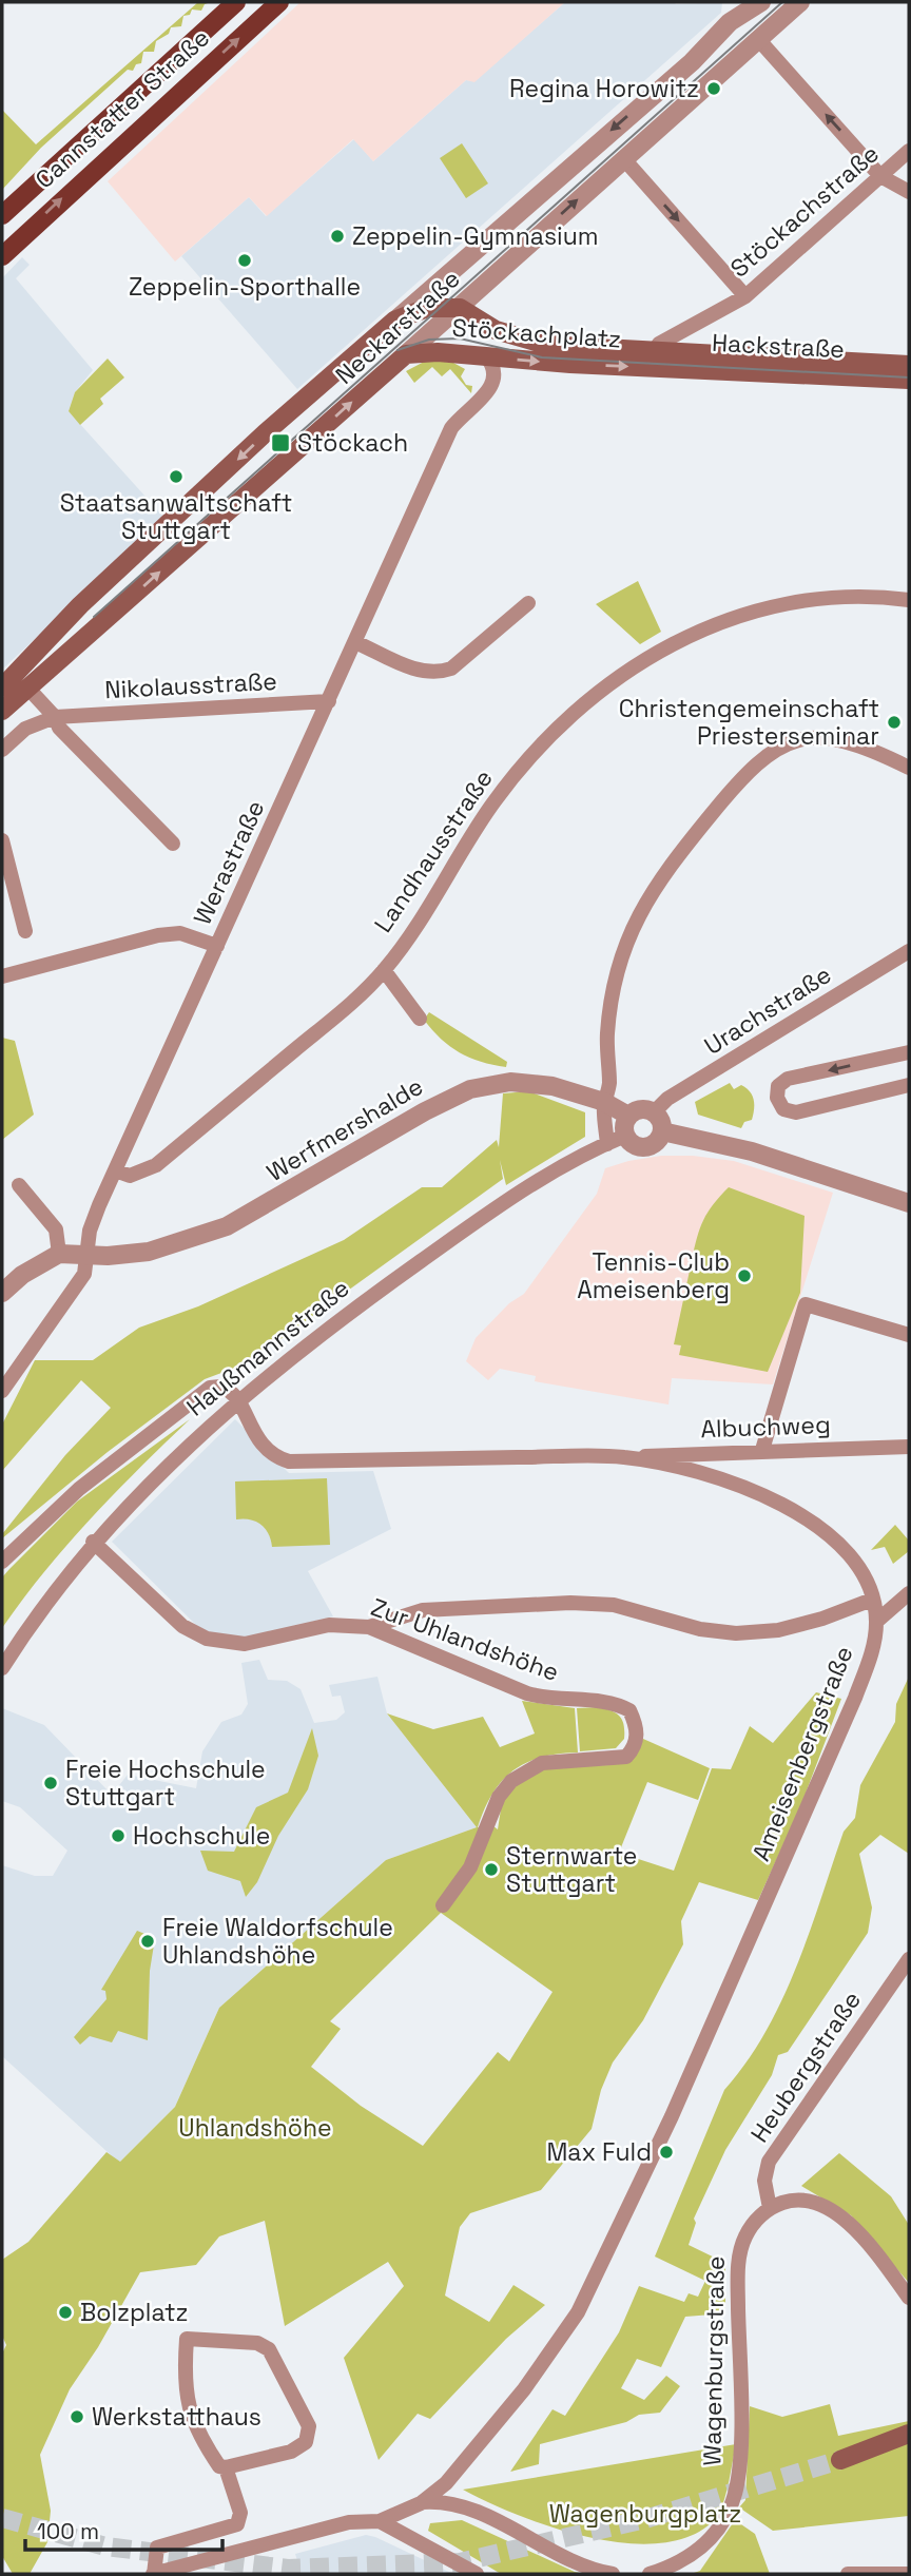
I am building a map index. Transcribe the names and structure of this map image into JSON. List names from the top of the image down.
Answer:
{
  "streets": {
    "main road": [
      "Cannstatter Straße",
      "Neckarstraße",
      "Stöckachplatz",
      "Hackstraße"
    ],
    "street": [
      "Stöckachstraße",
      "Nikolausstraße",
      "Landhausstraße",
      "Werastraße",
      "Urachstraße",
      "Werfmershalde",
      "Haußmannstraße",
      "Albuchweg",
      "Zur Uhlandshöhe",
      "Ameisenbergstraße",
      "Heubergstraße",
      "Wagenburgstraße"
    ]
  },
  "crossings": [
    ["Stöckachstraße", "Stöckachplatz"],
    ["Stöckachstraße", "Hackstraße"],
    ["Neckarstraße", "Stöckachplatz"],
    ["Neckarstraße", "Hackstraße"],
    ["Neckarstraße", "Nikolausstraße"],
    ["Stöckachplatz", "Hackstraße"],
    ["Stöckachplatz", "Werastraße"],
    ["Nikolausstraße", "Werastraße"],
    ["Landhausstraße", "Werastraße"],
    ["Werastraße", "Werfmershalde"],
    ["Urachstraße", "Werfmershalde"],
    ["Urachstraße", "Haußmannstraße"],
    ["Werfmershalde", "Haußmannstraße"],
    ["Haußmannstraße", "Zur Uhlandshöhe"],
    ["Haußmannstraße", "Ameisenbergstraße"],
    ["Albuchweg", "Ameisenbergstraße"],
    ["Heubergstraße", "Wagenburgstraße"]
  ],
  "one_way": ["Stöckachplatz"],
  "parks": ["Uhlandshöhe", "Wagenburgplatz"],
  "places": {
    "other": [
      "Regina Horowitz",
      "Zeppelin-Gymnasium",
      "Zeppelin-Sporthalle",
      "Staatsanwaltschaft Stuttgart",
      "Christengemeinschaft Priesterseminar",
      "Tennis-Club Ameisenberg",
      "Freie Hochschule Stuttgart",
      "Hochschule",
      "Sternwarte Stuttgart",
      "Freie Waldorfschule Uhlandshöhe",
      "Max Fuld",
      "Bolzplatz",
      "Werkstatthaus"
    ],
    "transit": ["Stöckach"]
  },
  "scale_bar": "100 m"
}
